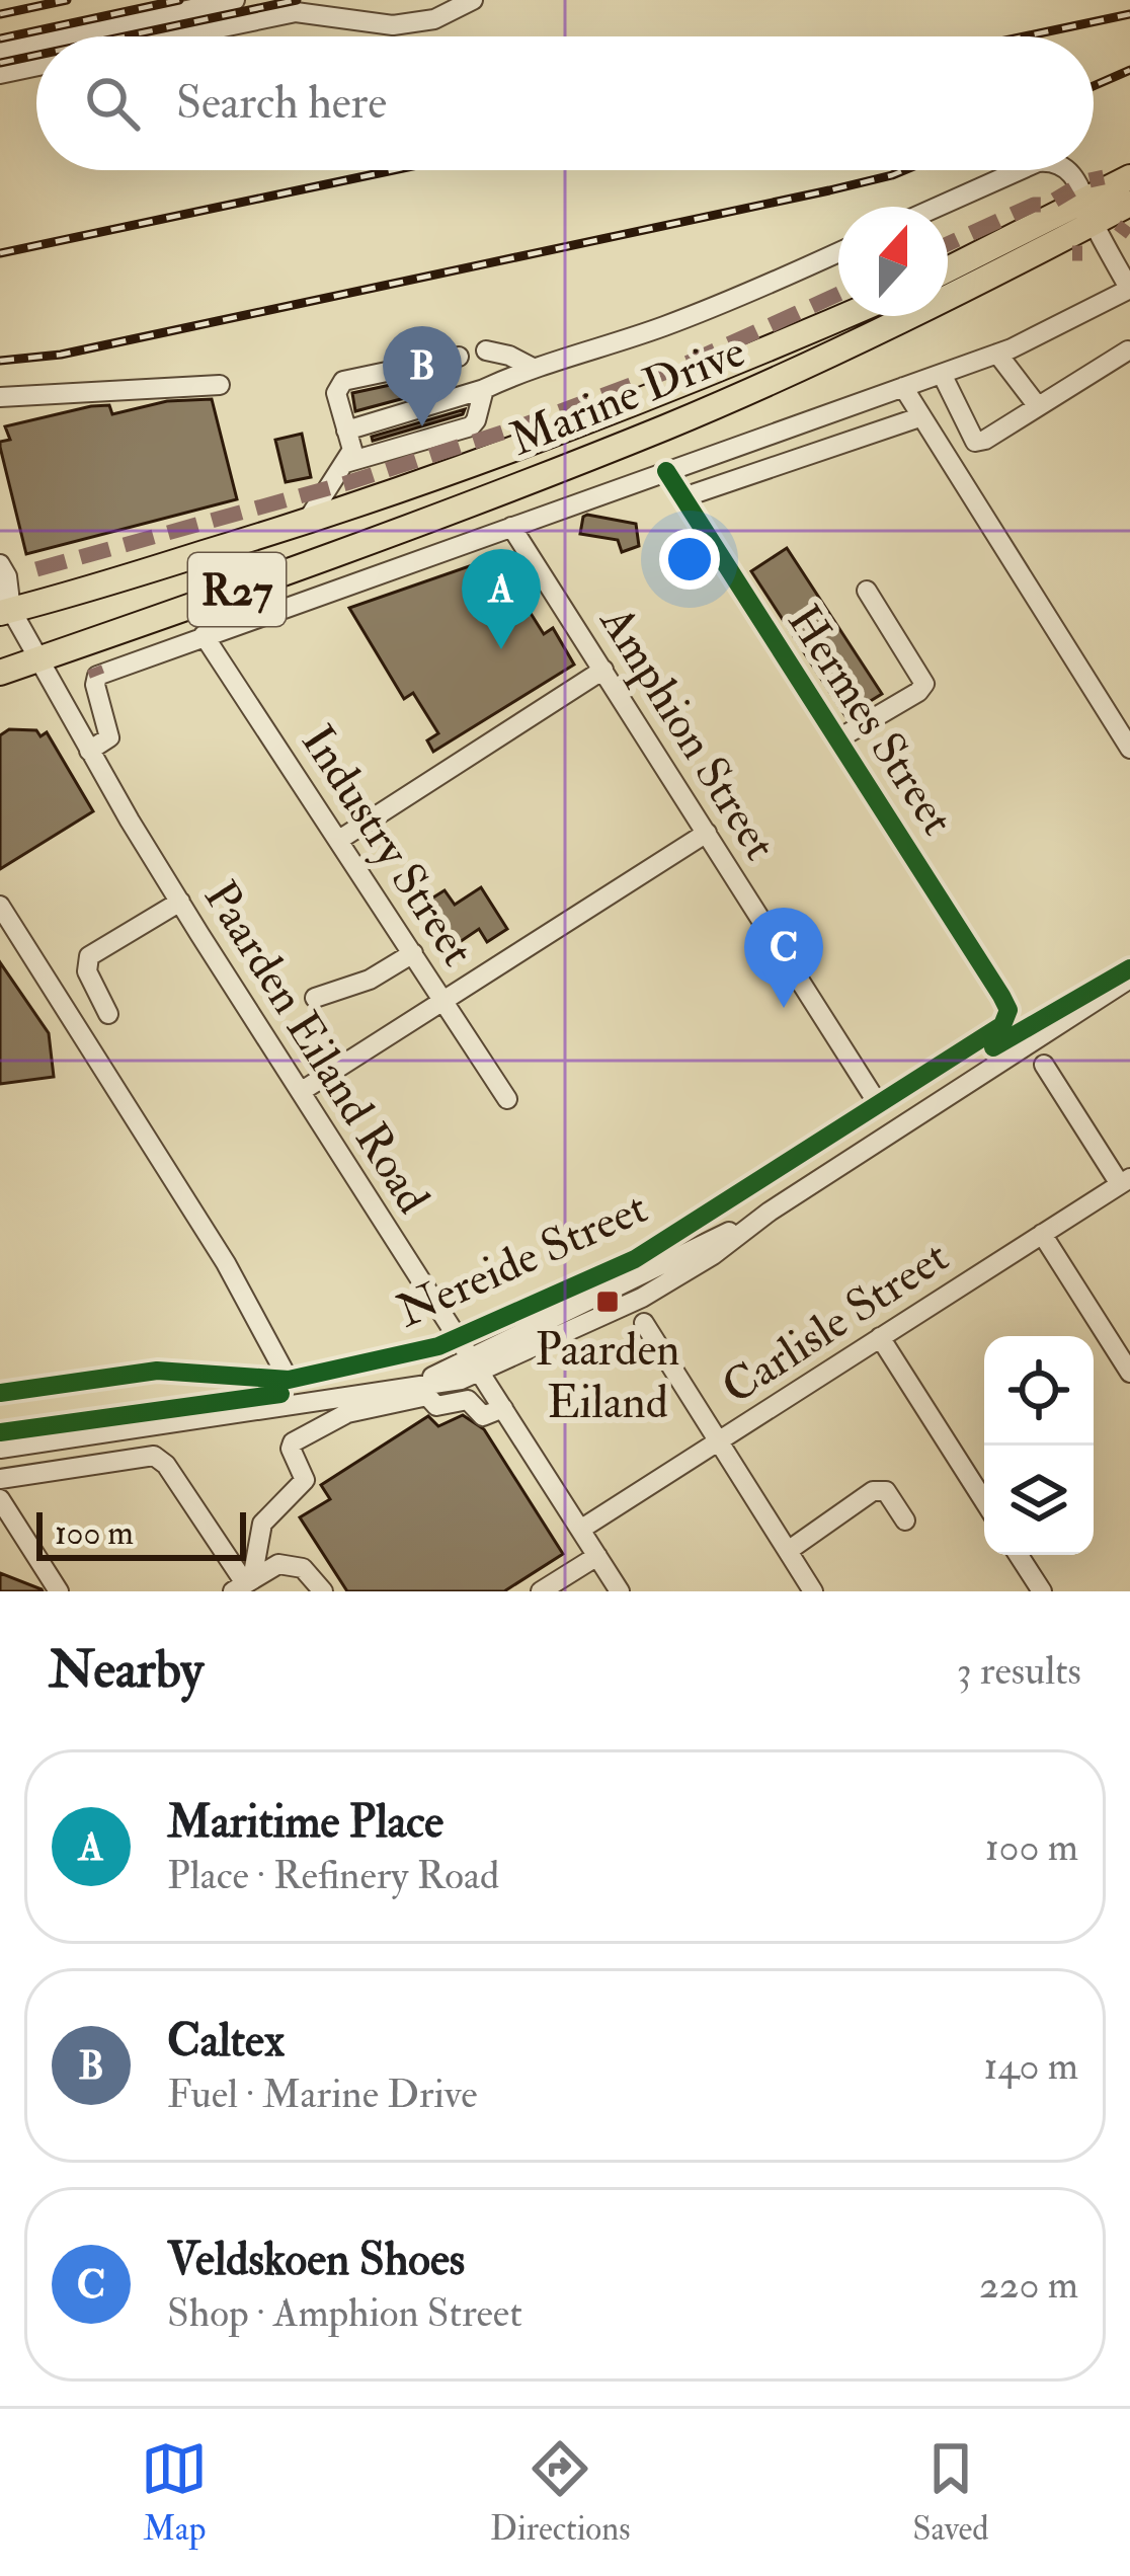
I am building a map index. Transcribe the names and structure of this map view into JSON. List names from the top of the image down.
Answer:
{
  "streets": {
    "main road": ["Marine Drive", "R27"],
    "street": [
      "Hermes Street",
      "Amphion Street",
      "Industry Street",
      "Paarden Eiland Road",
      "Nereide Street",
      "Carlisle Street"
    ]
  },
  "crossings": [
    ["Marine Drive", "Paarden Eiland Road"],
    ["Hermes Street", "Nereide Street"],
    ["Amphion Street", "Nereide Street"],
    ["Paarden Eiland Road", "Nereide Street"],
    ["Paarden Eiland Road", "Carlisle Street"]
  ],
  "places": {
    "transit": ["Paarden Eiland"]
  },
  "scale_bar": "100 m",
  "north": "top",
  "page": {
    "search": "Search here",
    "pins": ["B", "A", "C"],
    "scale": "100 m",
    "heading": ["Nearby", "3 results"],
    "list": [
      {
        "mark": "A",
        "name": "Maritime Place",
        "note": "Place · Refinery Road",
        "value": "100 m"
      },
      {
        "mark": "B",
        "name": "Caltex",
        "note": "Fuel · Marine Drive",
        "value": "140 m"
      },
      {
        "mark": "C",
        "name": "Veldskoen Shoes",
        "note": "Shop · Amphion Street",
        "value": "220 m"
      }
    ],
    "nav": ["Map", "Directions", "Saved"]
  }
}
